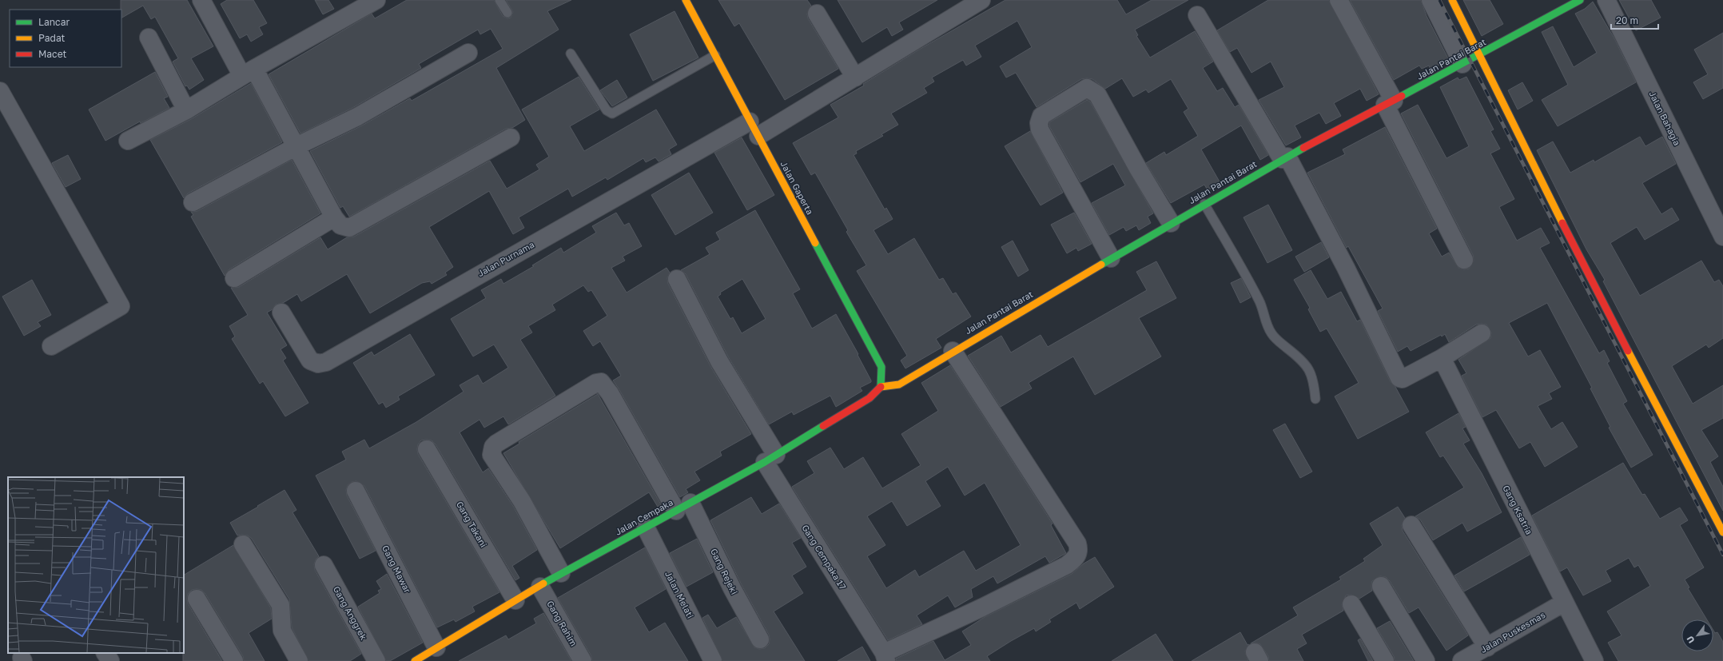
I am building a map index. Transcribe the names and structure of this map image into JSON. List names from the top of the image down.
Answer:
{
  "streets": {
    "street": [
      "Jalan Pantai Barat",
      "Jalan Bahagia",
      "Jalan Gaperta",
      "Jalan Purnama",
      "Gang Ksatria",
      "Jalan Cempaka",
      "Gang Takani",
      "Gang Cempaka 17",
      "Gang Mawar",
      "Gang Rejeki",
      "Jalan Melati",
      "Gang Anggrek",
      "Gang Rahim",
      "Jalan Puskesmas"
    ]
  },
  "crossings": [
    ["Jalan Pantai Barat", "Jalan Gaperta"],
    ["Jalan Pantai Barat", "Jalan Cempaka"],
    ["Jalan Gaperta", "Jalan Purnama"],
    ["Jalan Gaperta", "Jalan Cempaka"],
    ["Gang Ksatria", "Jalan Puskesmas"],
    ["Jalan Cempaka", "Gang Takani"],
    ["Jalan Cempaka", "Gang Cempaka 17"],
    ["Jalan Cempaka", "Gang Mawar"],
    ["Jalan Cempaka", "Gang Rejeki"],
    ["Jalan Cempaka", "Jalan Melati"],
    ["Jalan Cempaka", "Gang Rahim"]
  ],
  "legend": ["Lancar", "Padat", "Macet"],
  "scale_bar": "20 m",
  "north": "bottom left"
}
